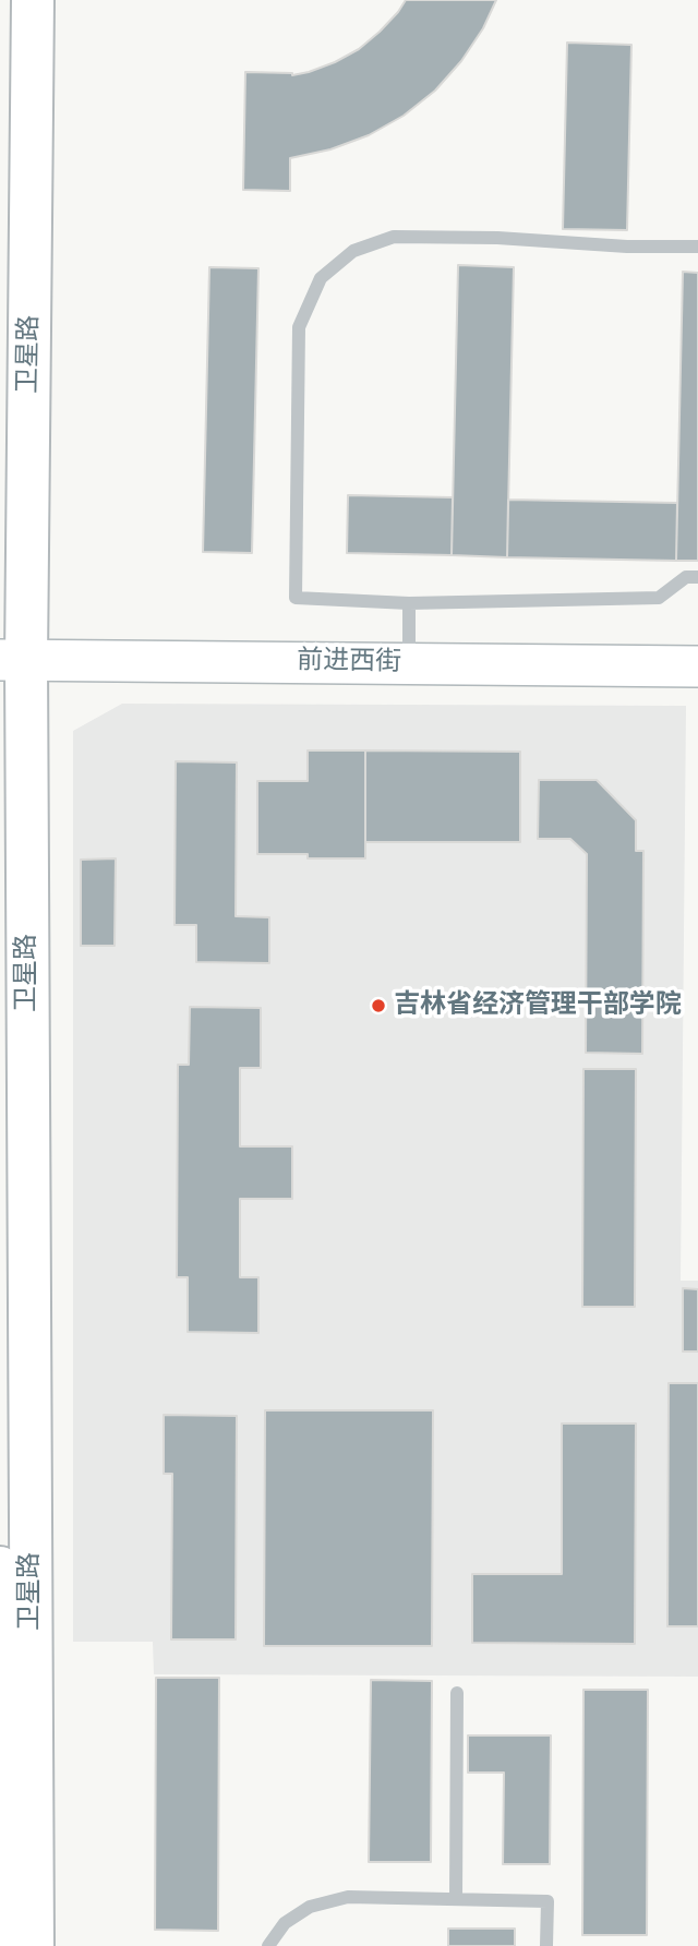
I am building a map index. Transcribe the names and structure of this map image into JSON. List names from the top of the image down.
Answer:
{
  "streets": {
    "main road": ["卫星路"],
    "street": ["前进西街"]
  },
  "crossings": [
    ["卫星路", "前进西街"]
  ],
  "places": ["吉林省经济管理干部学院"]
}
